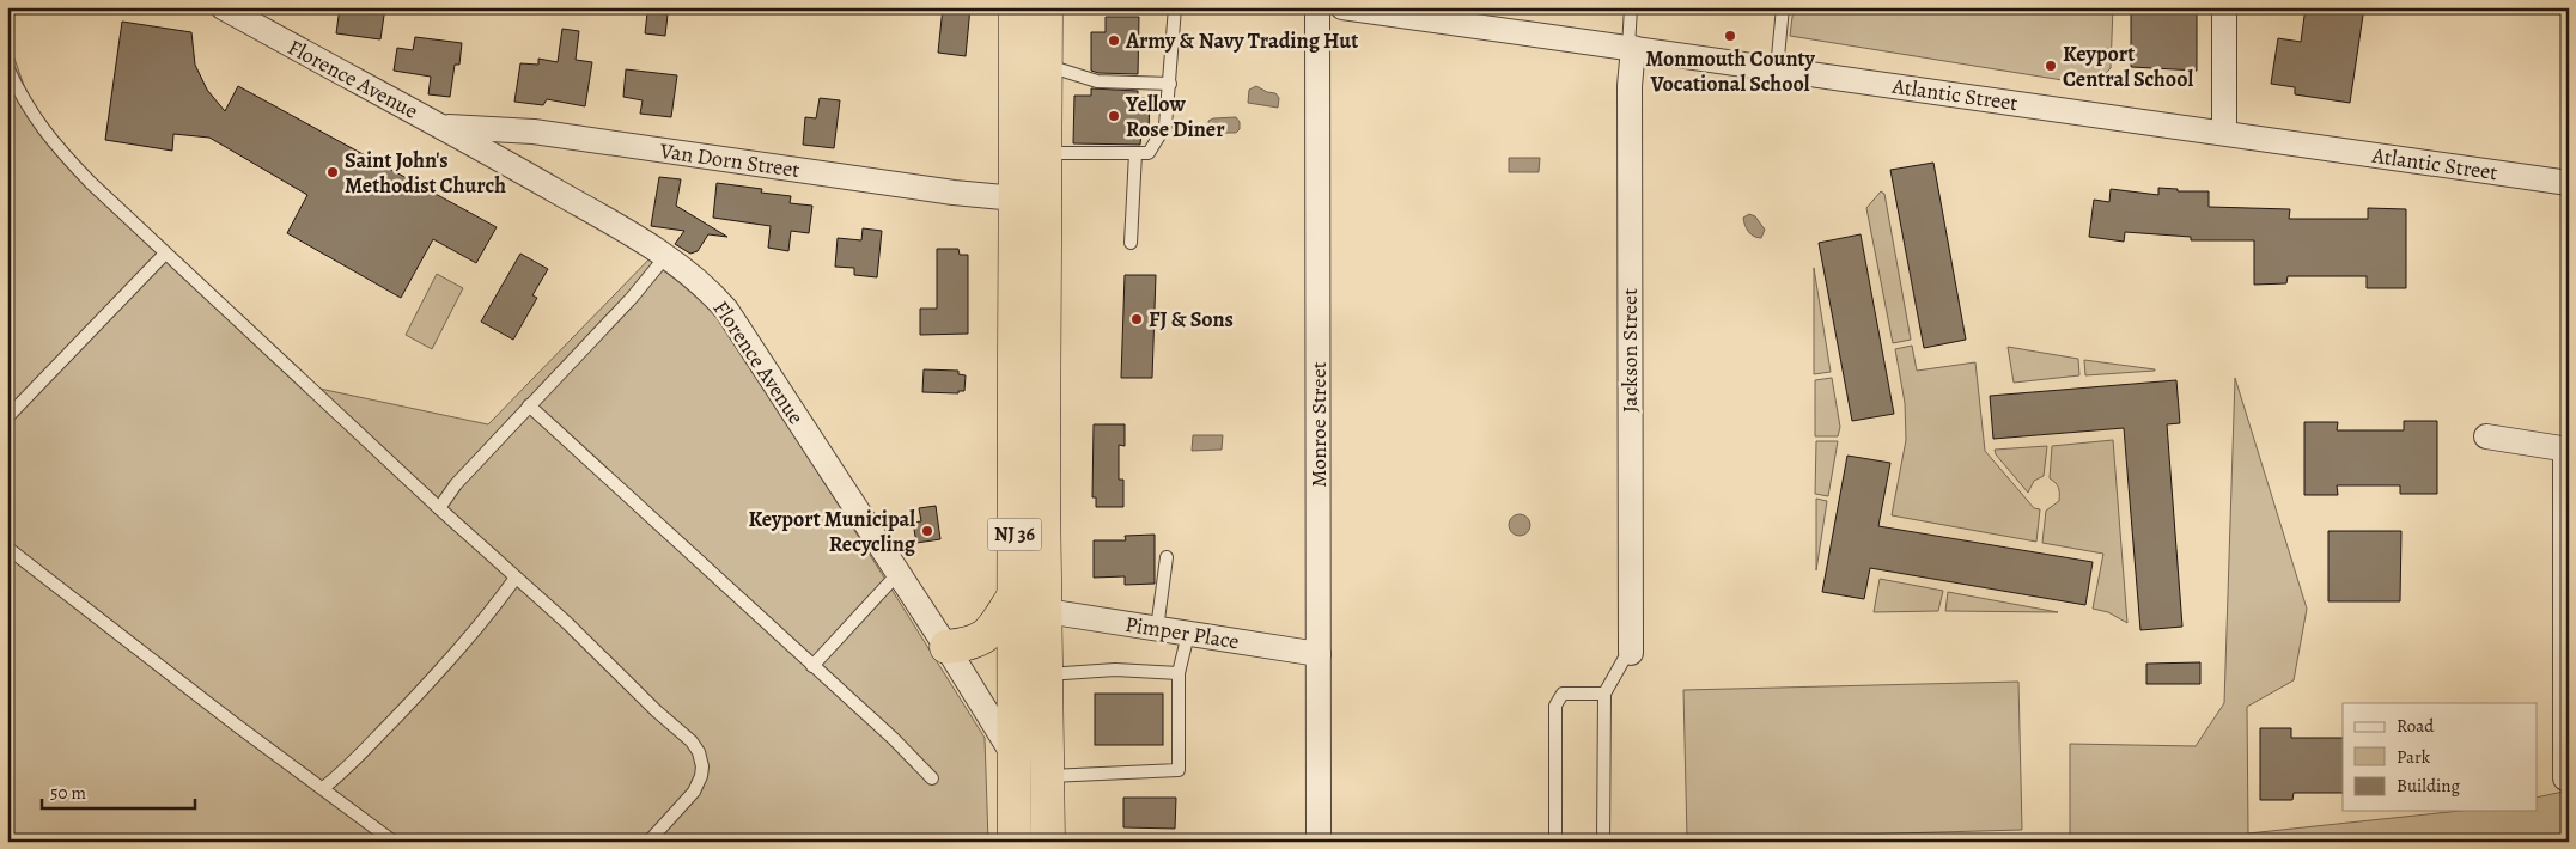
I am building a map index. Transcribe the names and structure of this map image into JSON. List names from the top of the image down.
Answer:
{
  "streets": {
    "highway": ["NJ 36"],
    "street": [
      "Florence Avenue",
      "Atlantic Street",
      "Van Dorn Street",
      "Jackson Street",
      "Monroe Street",
      "Pimper Place"
    ]
  },
  "crossings": [
    ["Florence Avenue", "Van Dorn Street"],
    ["Florence Avenue", "NJ 36"],
    ["Atlantic Street", "Jackson Street"],
    ["Van Dorn Street", "NJ 36"],
    ["Monroe Street", "Pimper Place"],
    ["NJ 36", "Pimper Place"]
  ],
  "places": [
    "Monmouth County Vocational School",
    "Army & Navy Trading Hut",
    "Keyport Central School",
    "Yellow Rose Diner",
    "Saint John's Methodist Church",
    "FJ & Sons",
    "Keyport Municipal Recycling"
  ],
  "legend": ["Road", "Park", "Building"],
  "scale_bar": "50 m"
}
